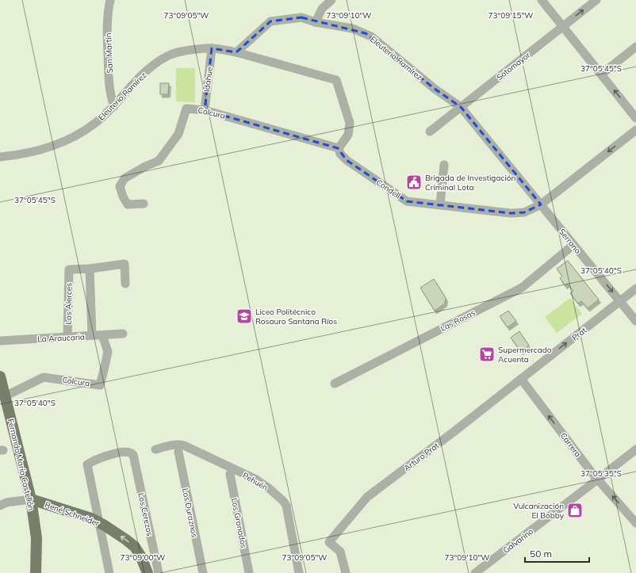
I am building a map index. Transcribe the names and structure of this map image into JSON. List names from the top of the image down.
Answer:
{
  "streets": {
    "main road": ["Fernando María Castellón", "René Schneider"],
    "street": [
      "San Martín",
      "Eleuterio Ramírez",
      "Sotomayor",
      "Idahue",
      "Colcura",
      "Condell",
      "Serrano",
      "Los Alerces",
      "Las Rosas",
      "Prat",
      "La Araucaria",
      "Carrera",
      "Arturo Prat",
      "Pehuén",
      "Los Duraznos",
      "Los Cerezos",
      "Los Granados",
      "Galvarino"
    ]
  },
  "crossings": [
    ["San Martín", "Eleuterio Ramírez"],
    ["Eleuterio Ramírez", "Sotomayor"],
    ["Eleuterio Ramírez", "Idahue"],
    ["Eleuterio Ramírez", "Condell"],
    ["Eleuterio Ramírez", "Serrano"],
    ["Idahue", "Colcura"],
    ["Colcura", "Condell"],
    ["Colcura", "La Araucaria"],
    ["Colcura", "Fernando María Castellón"],
    ["Condell", "Serrano"],
    ["Serrano", "Las Rosas"],
    ["Serrano", "Prat"],
    ["Los Alerces", "La Araucaria"],
    ["Prat", "Carrera"],
    ["Prat", "Arturo Prat"],
    ["Carrera", "Arturo Prat"],
    ["Carrera", "Galvarino"],
    ["Fernando María Castellón", "René Schneider"],
    ["René Schneider", "Los Cerezos"]
  ],
  "one_way": [
    "Condell",
    "Serrano",
    "Prat",
    "Carrera",
    "René Schneider"
  ],
  "places": {
    "public building": ["Brigada de Investigación Criminal Lota"],
    "school or university": ["Liceo Politécnico Rosauro Santana Ríos"],
    "supermarket": ["Supermercado Acuenta"],
    "shop": ["Vulcanización El Bobby"]
  },
  "scale_bar": "50 m",
  "coordinates": [
    "73°09'05\"W",
    "73°09'10\"W",
    "73°09'15\"W",
    "37°05'45\"S",
    "37°05'40\"S",
    "37°05'35\"S",
    "73°09'00\"W"
  ]
}
